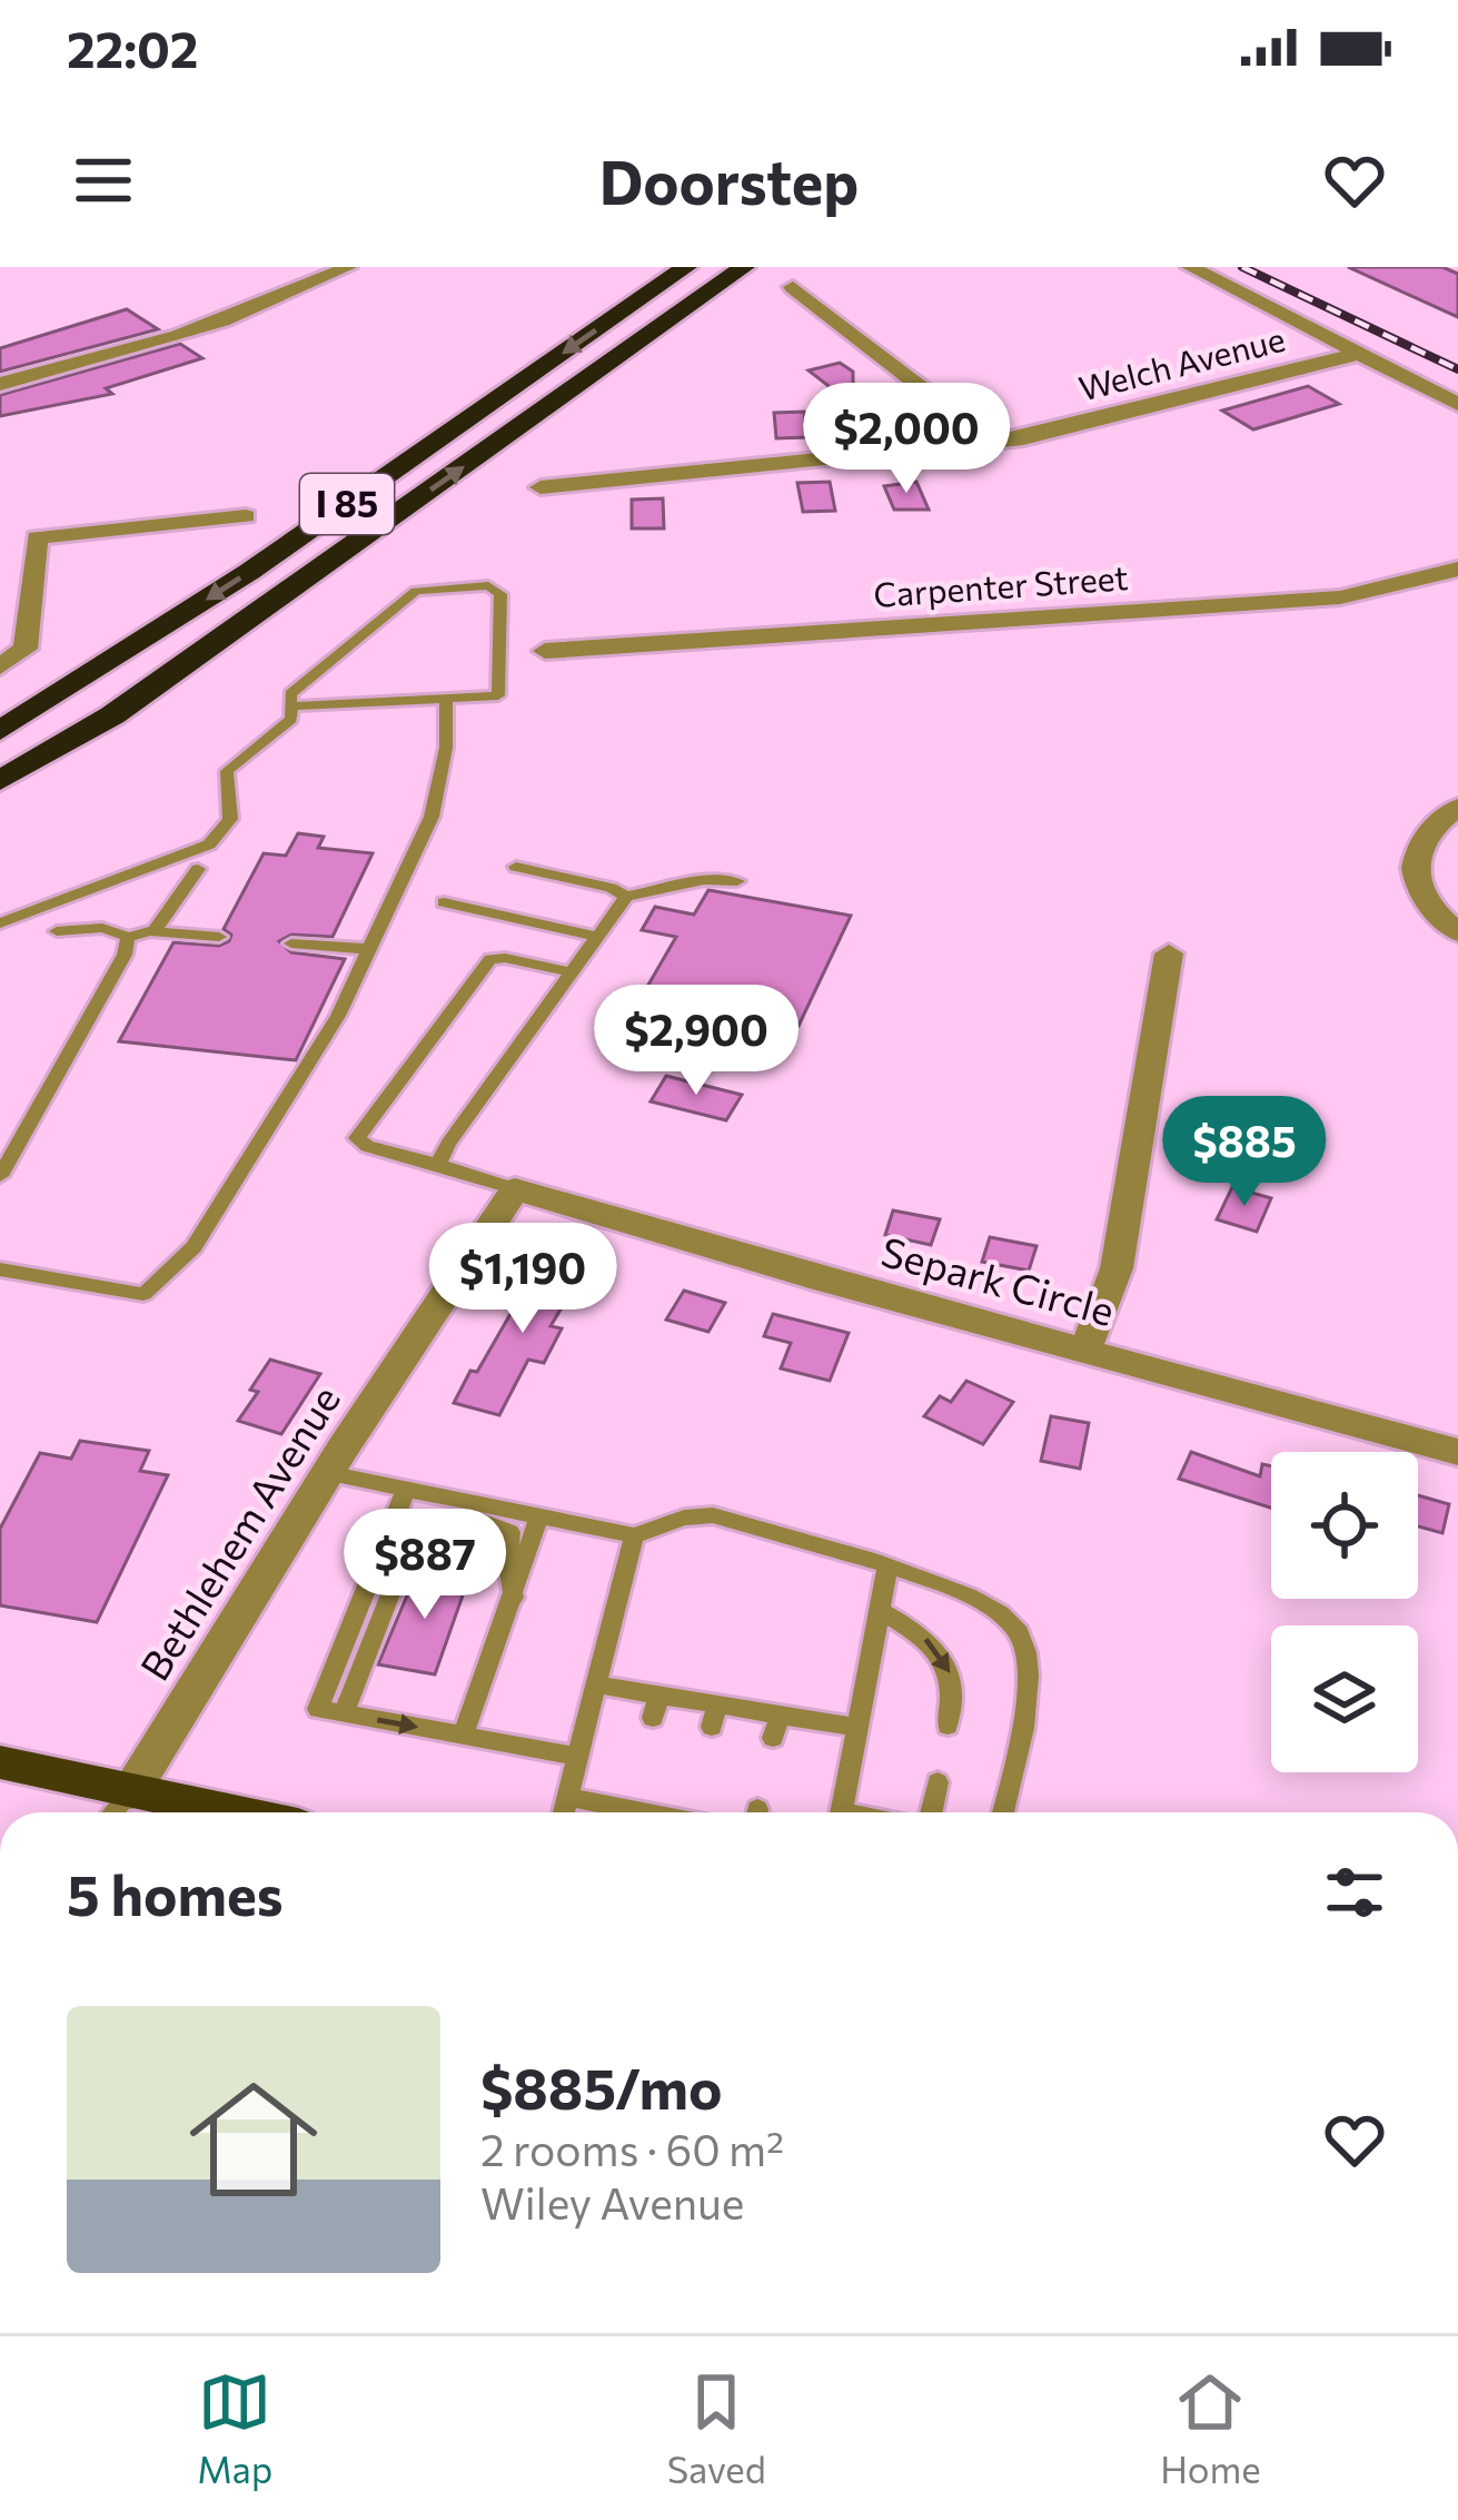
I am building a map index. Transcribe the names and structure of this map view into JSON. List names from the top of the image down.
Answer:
{
  "streets": {
    "highway": ["I 85"],
    "street": [
      "Welch Avenue",
      "Carpenter Street",
      "Separk Circle",
      "Bethlehem Avenue"
    ]
  },
  "crossings": [
    ["Separk Circle", "Bethlehem Avenue"]
  ],
  "page": {
    "status": "22:02",
    "header": "Doorstep",
    "price": [
      "$2,000",
      "$2,900",
      "$885",
      "$1,190",
      "$887"
    ],
    "heading": "5 homes",
    "list": [
      {
        "name": "$885/mo",
        "note": "2 rooms · 60 m² · Wiley Avenue"
      }
    ],
    "tabs": ["Map", "Saved", "Home"]
  }
}
